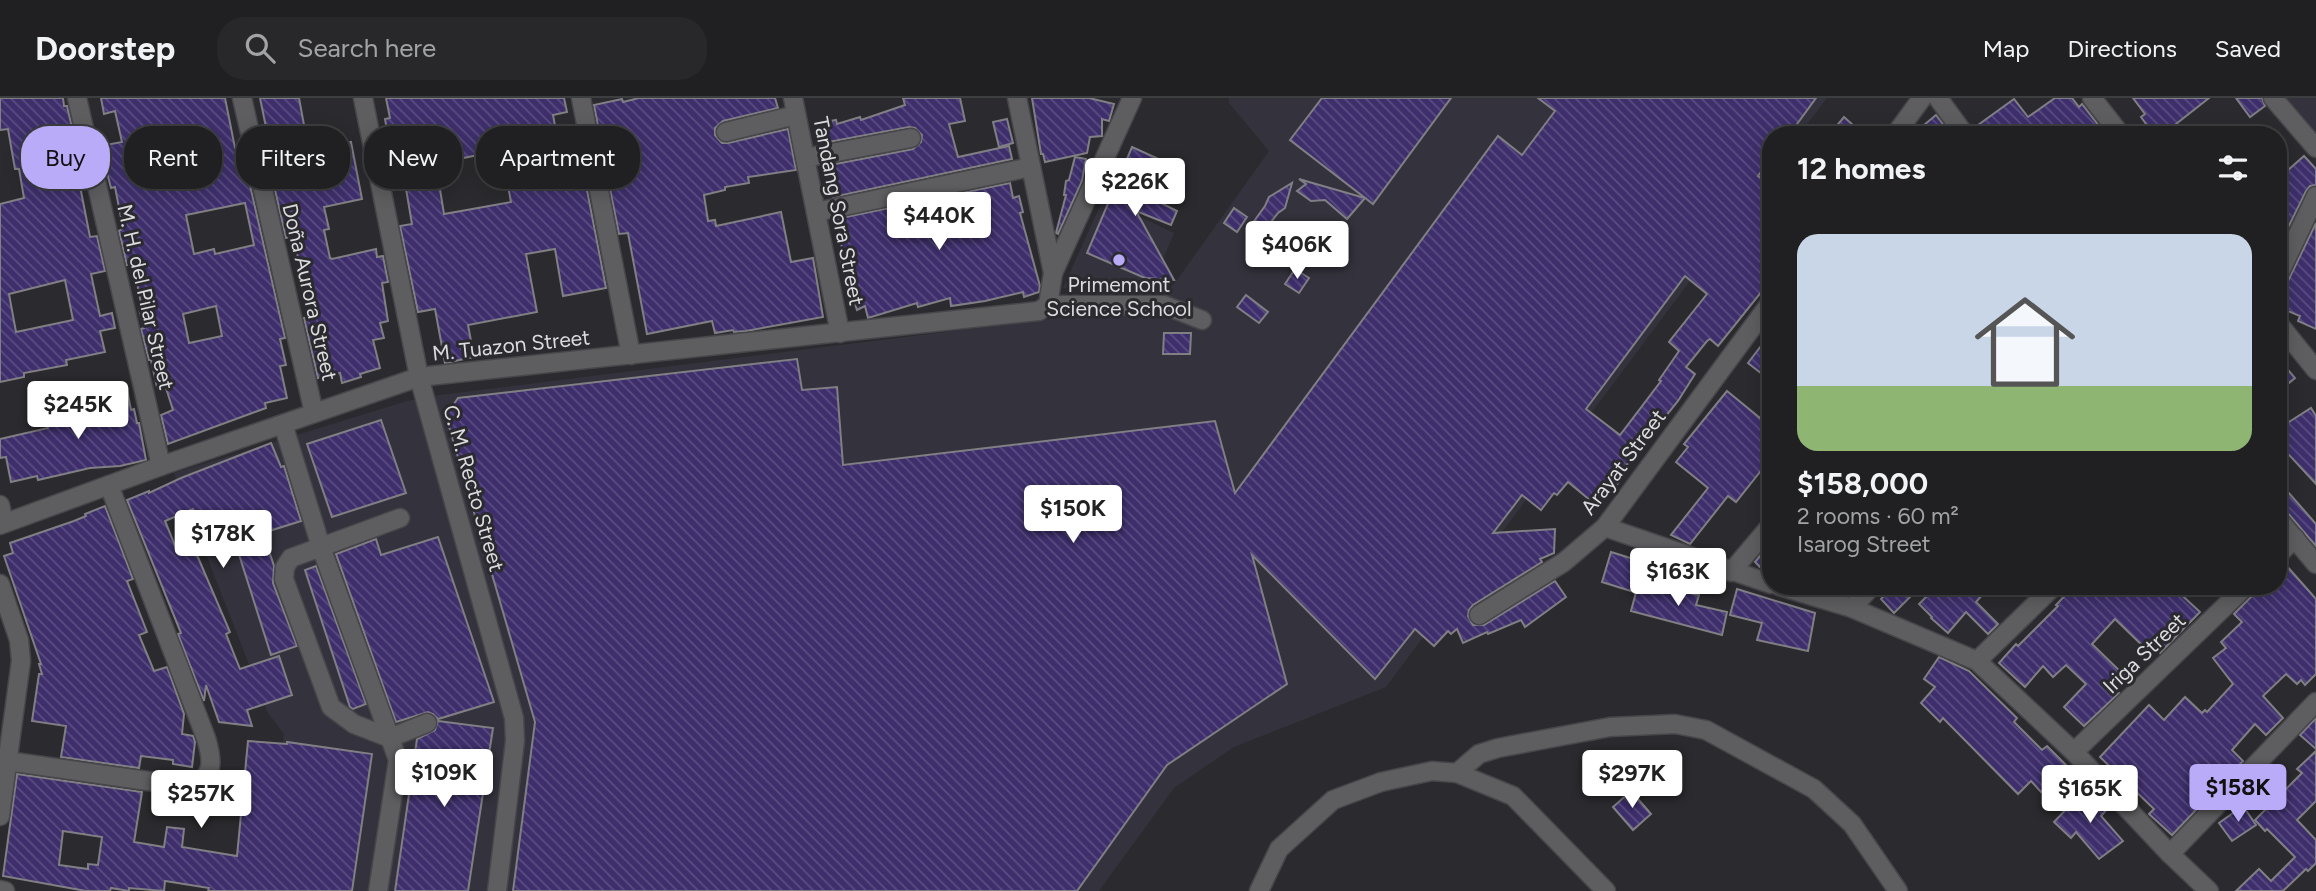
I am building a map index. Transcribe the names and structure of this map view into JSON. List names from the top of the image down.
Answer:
{
  "streets": {
    "street": [
      "Tandang Sora Street",
      "Doña Aurora Street",
      "M. H. del Pilar Street",
      "M. Tuazon Street",
      "Arayat Street",
      "C. M. Recto Street",
      "Iriga Street"
    ]
  },
  "crossings": [
    ["Tandang Sora Street", "M. Tuazon Street"],
    ["Doña Aurora Street", "M. Tuazon Street"],
    ["M. H. del Pilar Street", "M. Tuazon Street"],
    ["M. Tuazon Street", "C. M. Recto Street"]
  ],
  "places": ["Primemont Science School"],
  "page": {
    "header": "Doorstep",
    "search": "Search here",
    "nav": ["Map", "Directions", "Saved"],
    "chip": [
      "Buy",
      "Rent",
      "Filters",
      "New",
      "Apartment"
    ],
    "heading": "12 homes",
    "price": [
      "$226K",
      "$440K",
      "$406K",
      "$245K",
      "$150K",
      "$178K",
      "$163K",
      "$109K",
      "$297K",
      "$158K",
      "$165K",
      "$257K"
    ],
    "list": [
      {
        "name": "$158,000",
        "note": "2 rooms · 60 m² · Isarog Street"
      }
    ]
  }
}
